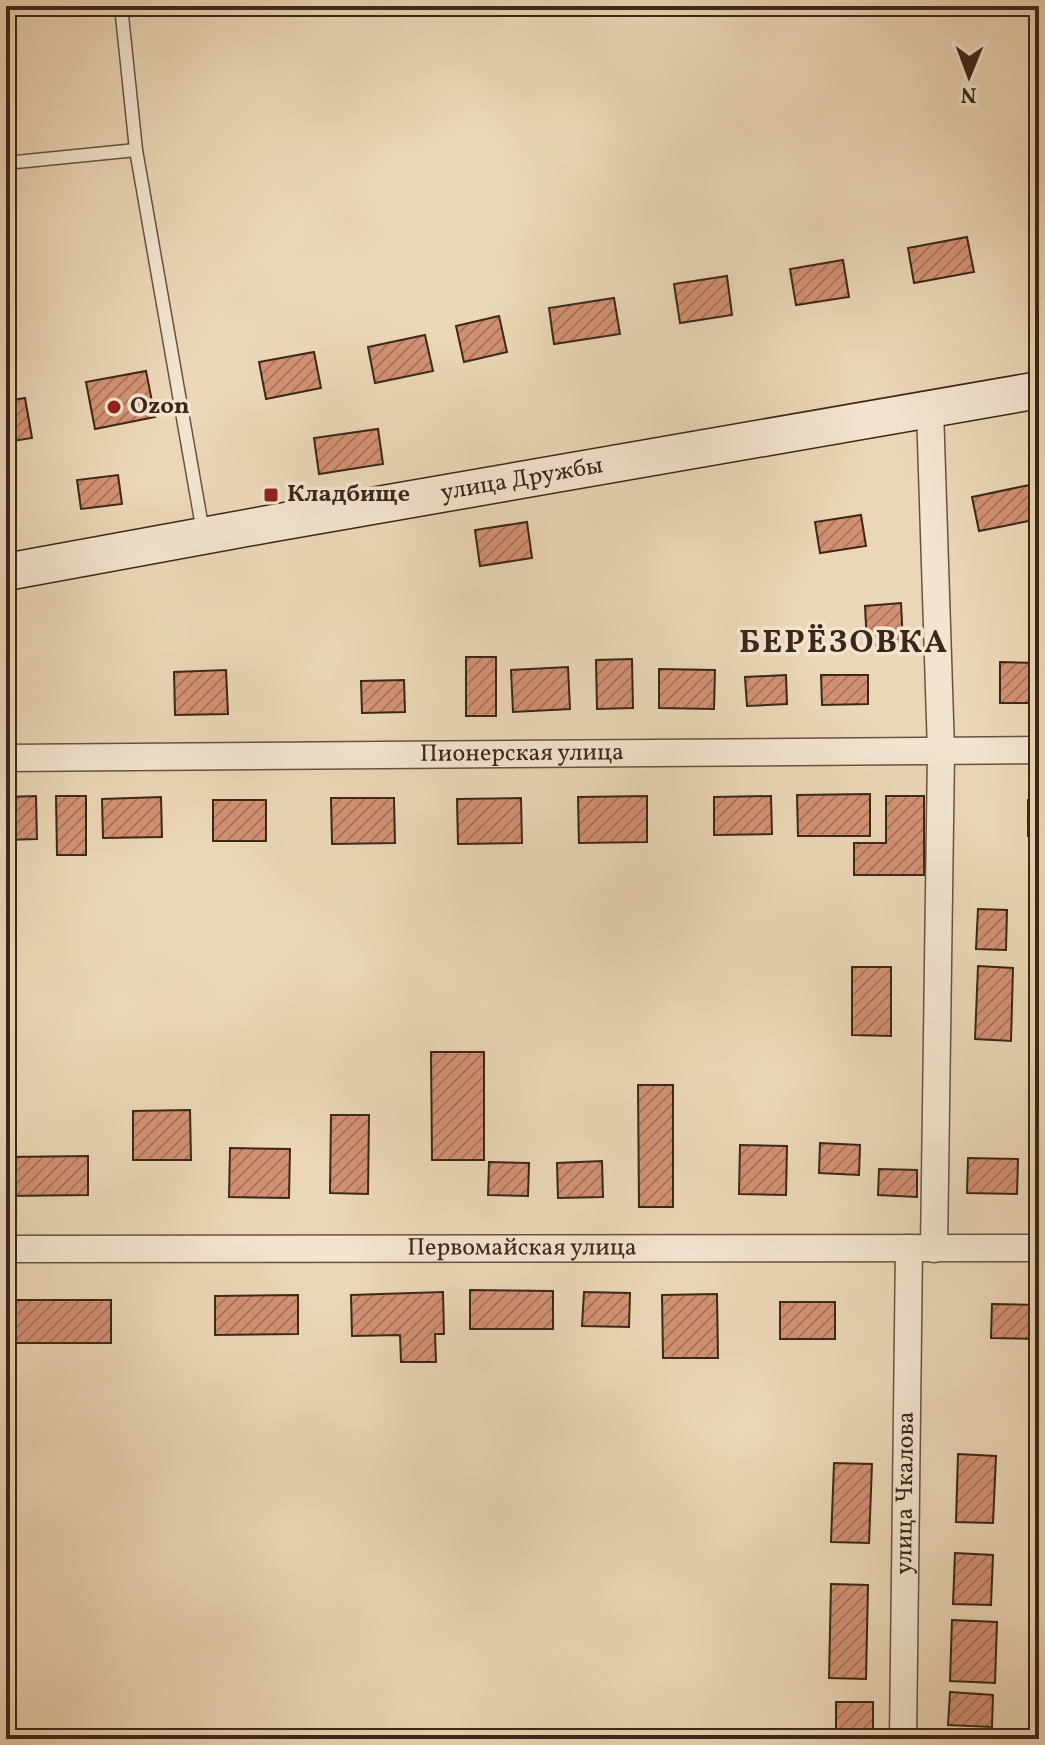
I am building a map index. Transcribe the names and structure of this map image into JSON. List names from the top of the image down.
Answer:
{
  "streets": {
    "main road": ["улица Дружбы"],
    "street": ["Пионерская улица", "Первомайская улица", "улица Чкалова"]
  },
  "crossings": [
    ["улица Дружбы", "улица Чкалова"],
    ["Пионерская улица", "улица Чкалова"],
    ["Первомайская улица", "улица Чкалова"]
  ],
  "districts": ["БЕРЁЗОВКА"],
  "places": {
    "other": ["Ozon"],
    "transit": ["Кладбище"]
  },
  "north": "bottom"
}
